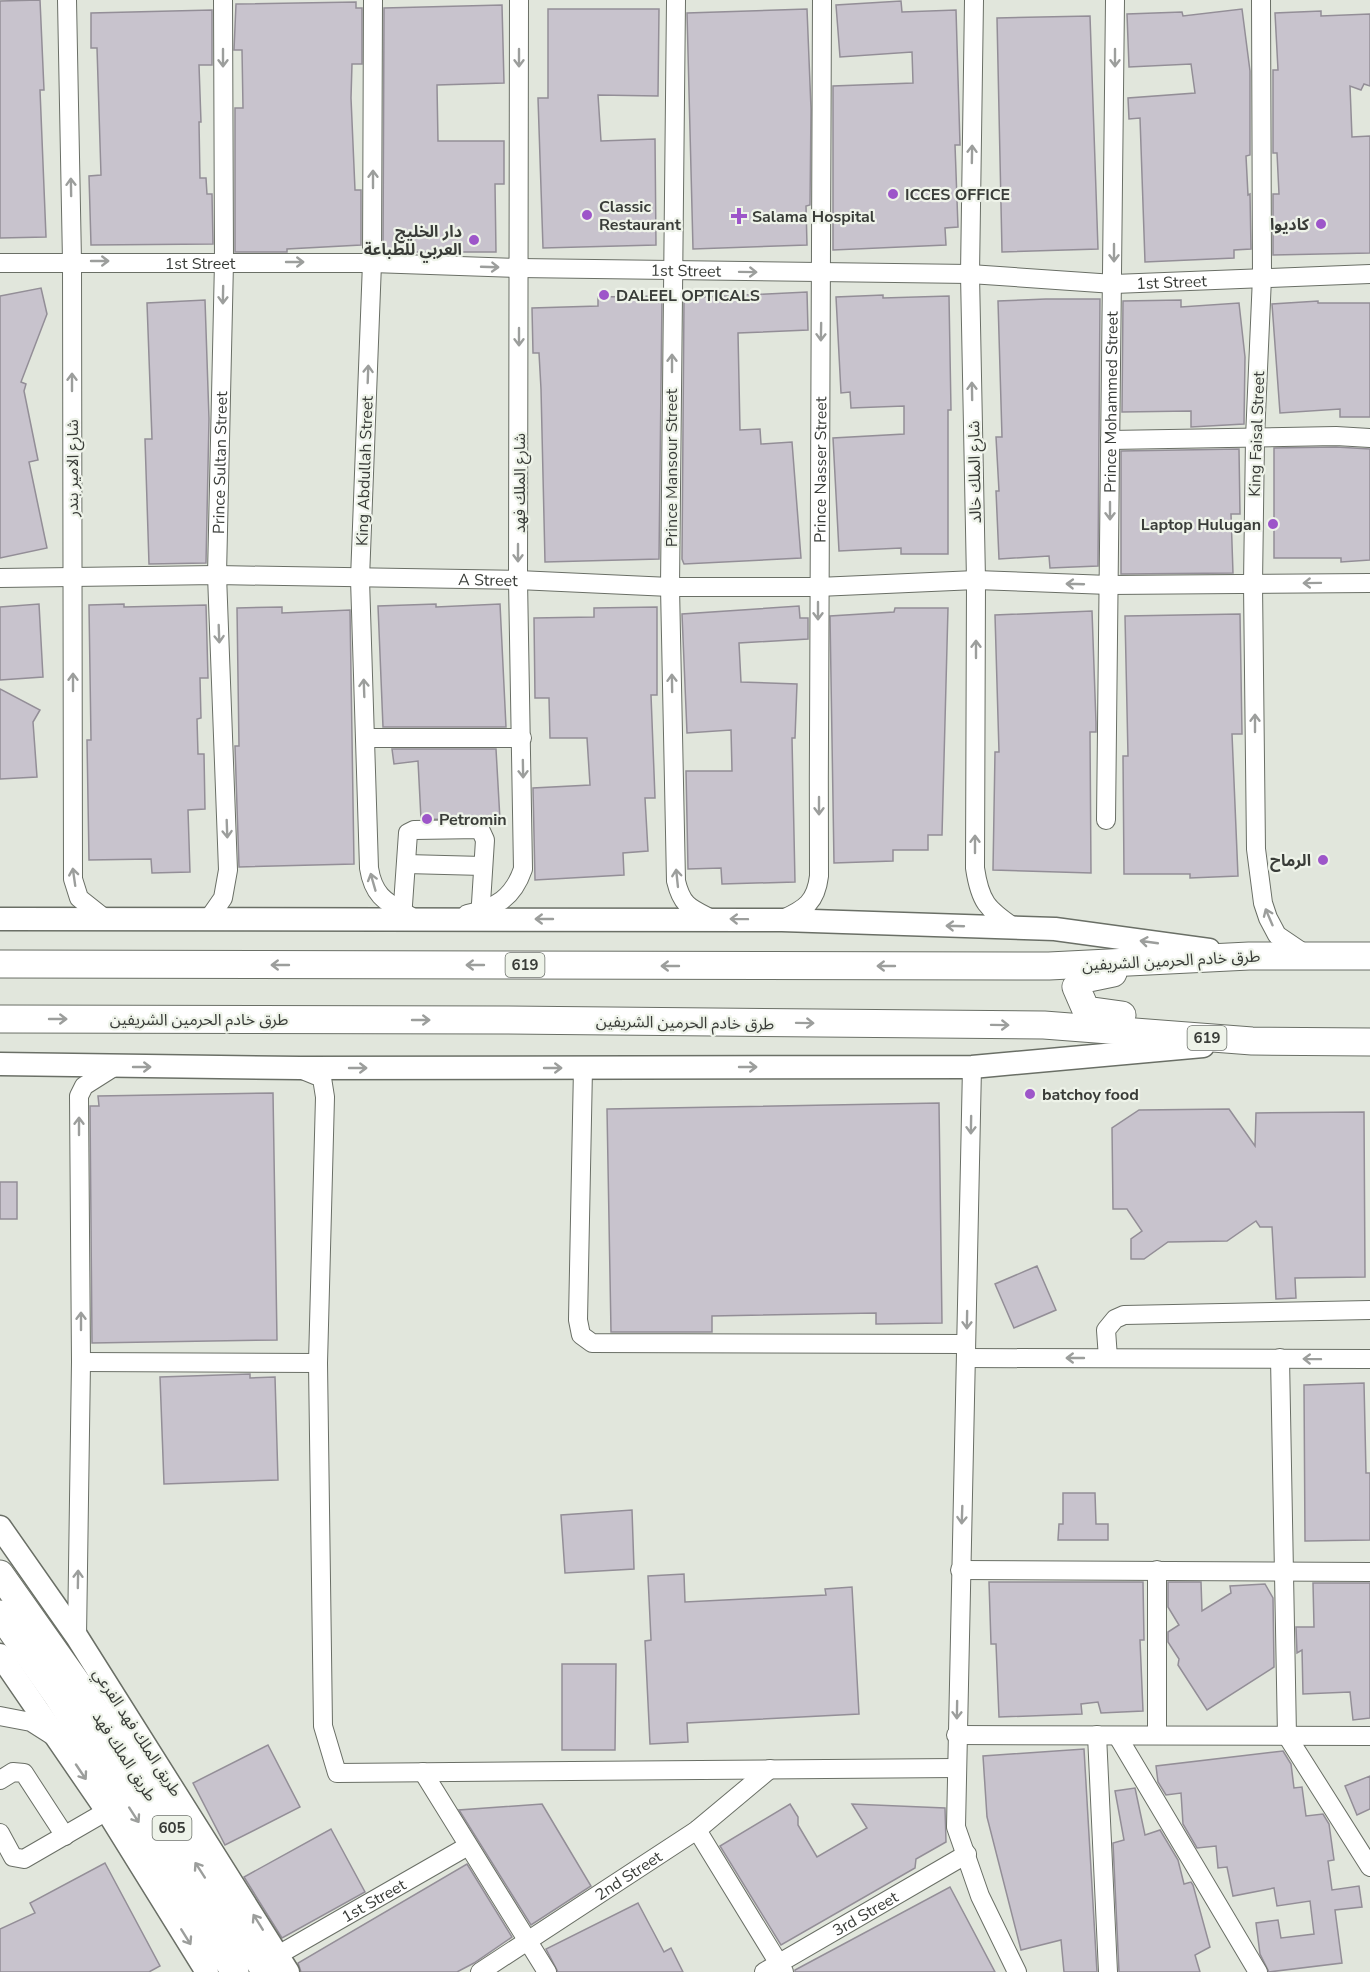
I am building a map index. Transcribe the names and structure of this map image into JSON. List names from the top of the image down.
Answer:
{
  "streets": {
    "highway": [
      "طرق خادم الحرمين الشريفين",
      "619",
      "طريق الملك فهد",
      "605"
    ],
    "main road": ["طريق الملك فهد الفرعي"],
    "street": [
      "1st Street",
      "Prince Mohammed Street",
      "King Faisal Street",
      "Prince Sultan Street",
      "شارع الامير بندر",
      "Prince Mansour Street",
      "Prince Nasser Street",
      "King Abdullah Street",
      "شارع الملك خالد",
      "شارع الملك فهد",
      "A Street",
      "2nd Street",
      "3rd Street"
    ]
  },
  "crossings": [
    ["1st Street", "Prince Mohammed Street"],
    ["1st Street", "King Faisal Street"],
    ["1st Street", "Prince Sultan Street"],
    ["1st Street", "شارع الامير بندر"],
    ["1st Street", "Prince Mansour Street"],
    ["1st Street", "Prince Nasser Street"],
    ["1st Street", "King Abdullah Street"],
    ["1st Street", "شارع الملك خالد"],
    ["1st Street", "شارع الملك فهد"],
    ["1st Street", "طريق الملك فهد الفرعي"],
    ["1st Street", "طريق الملك فهد"],
    ["Prince Mohammed Street", "A Street"],
    ["King Faisal Street", "A Street"],
    ["King Faisal Street", "طرق خادم الحرمين الشريفين"],
    ["Prince Sultan Street", "A Street"],
    ["شارع الامير بندر", "A Street"],
    ["Prince Mansour Street", "A Street"],
    ["Prince Nasser Street", "A Street"],
    ["King Abdullah Street", "A Street"],
    ["شارع الملك خالد", "A Street"],
    ["شارع الملك فهد", "A Street"],
    ["طريق الملك فهد الفرعي", "طريق الملك فهد"]
  ],
  "one_way": [
    "1st Street",
    "Prince Mohammed Street",
    "King Faisal Street",
    "Prince Sultan Street",
    "شارع الامير بندر",
    "Prince Mansour Street",
    "Prince Nasser Street",
    "King Abdullah Street",
    "شارع الملك خالد",
    "شارع الملك فهد"
  ],
  "places": {
    "other": [
      "ICCES OFFICE",
      "Classic Restaurant",
      "كاديوا",
      "دار الخليج العربي للطباعة",
      "DALEEL OPTICALS",
      "Laptop Hulugan",
      "Petromin",
      "الرماح",
      "batchoy food"
    ],
    "health": ["Salama Hospital"]
  }
}
